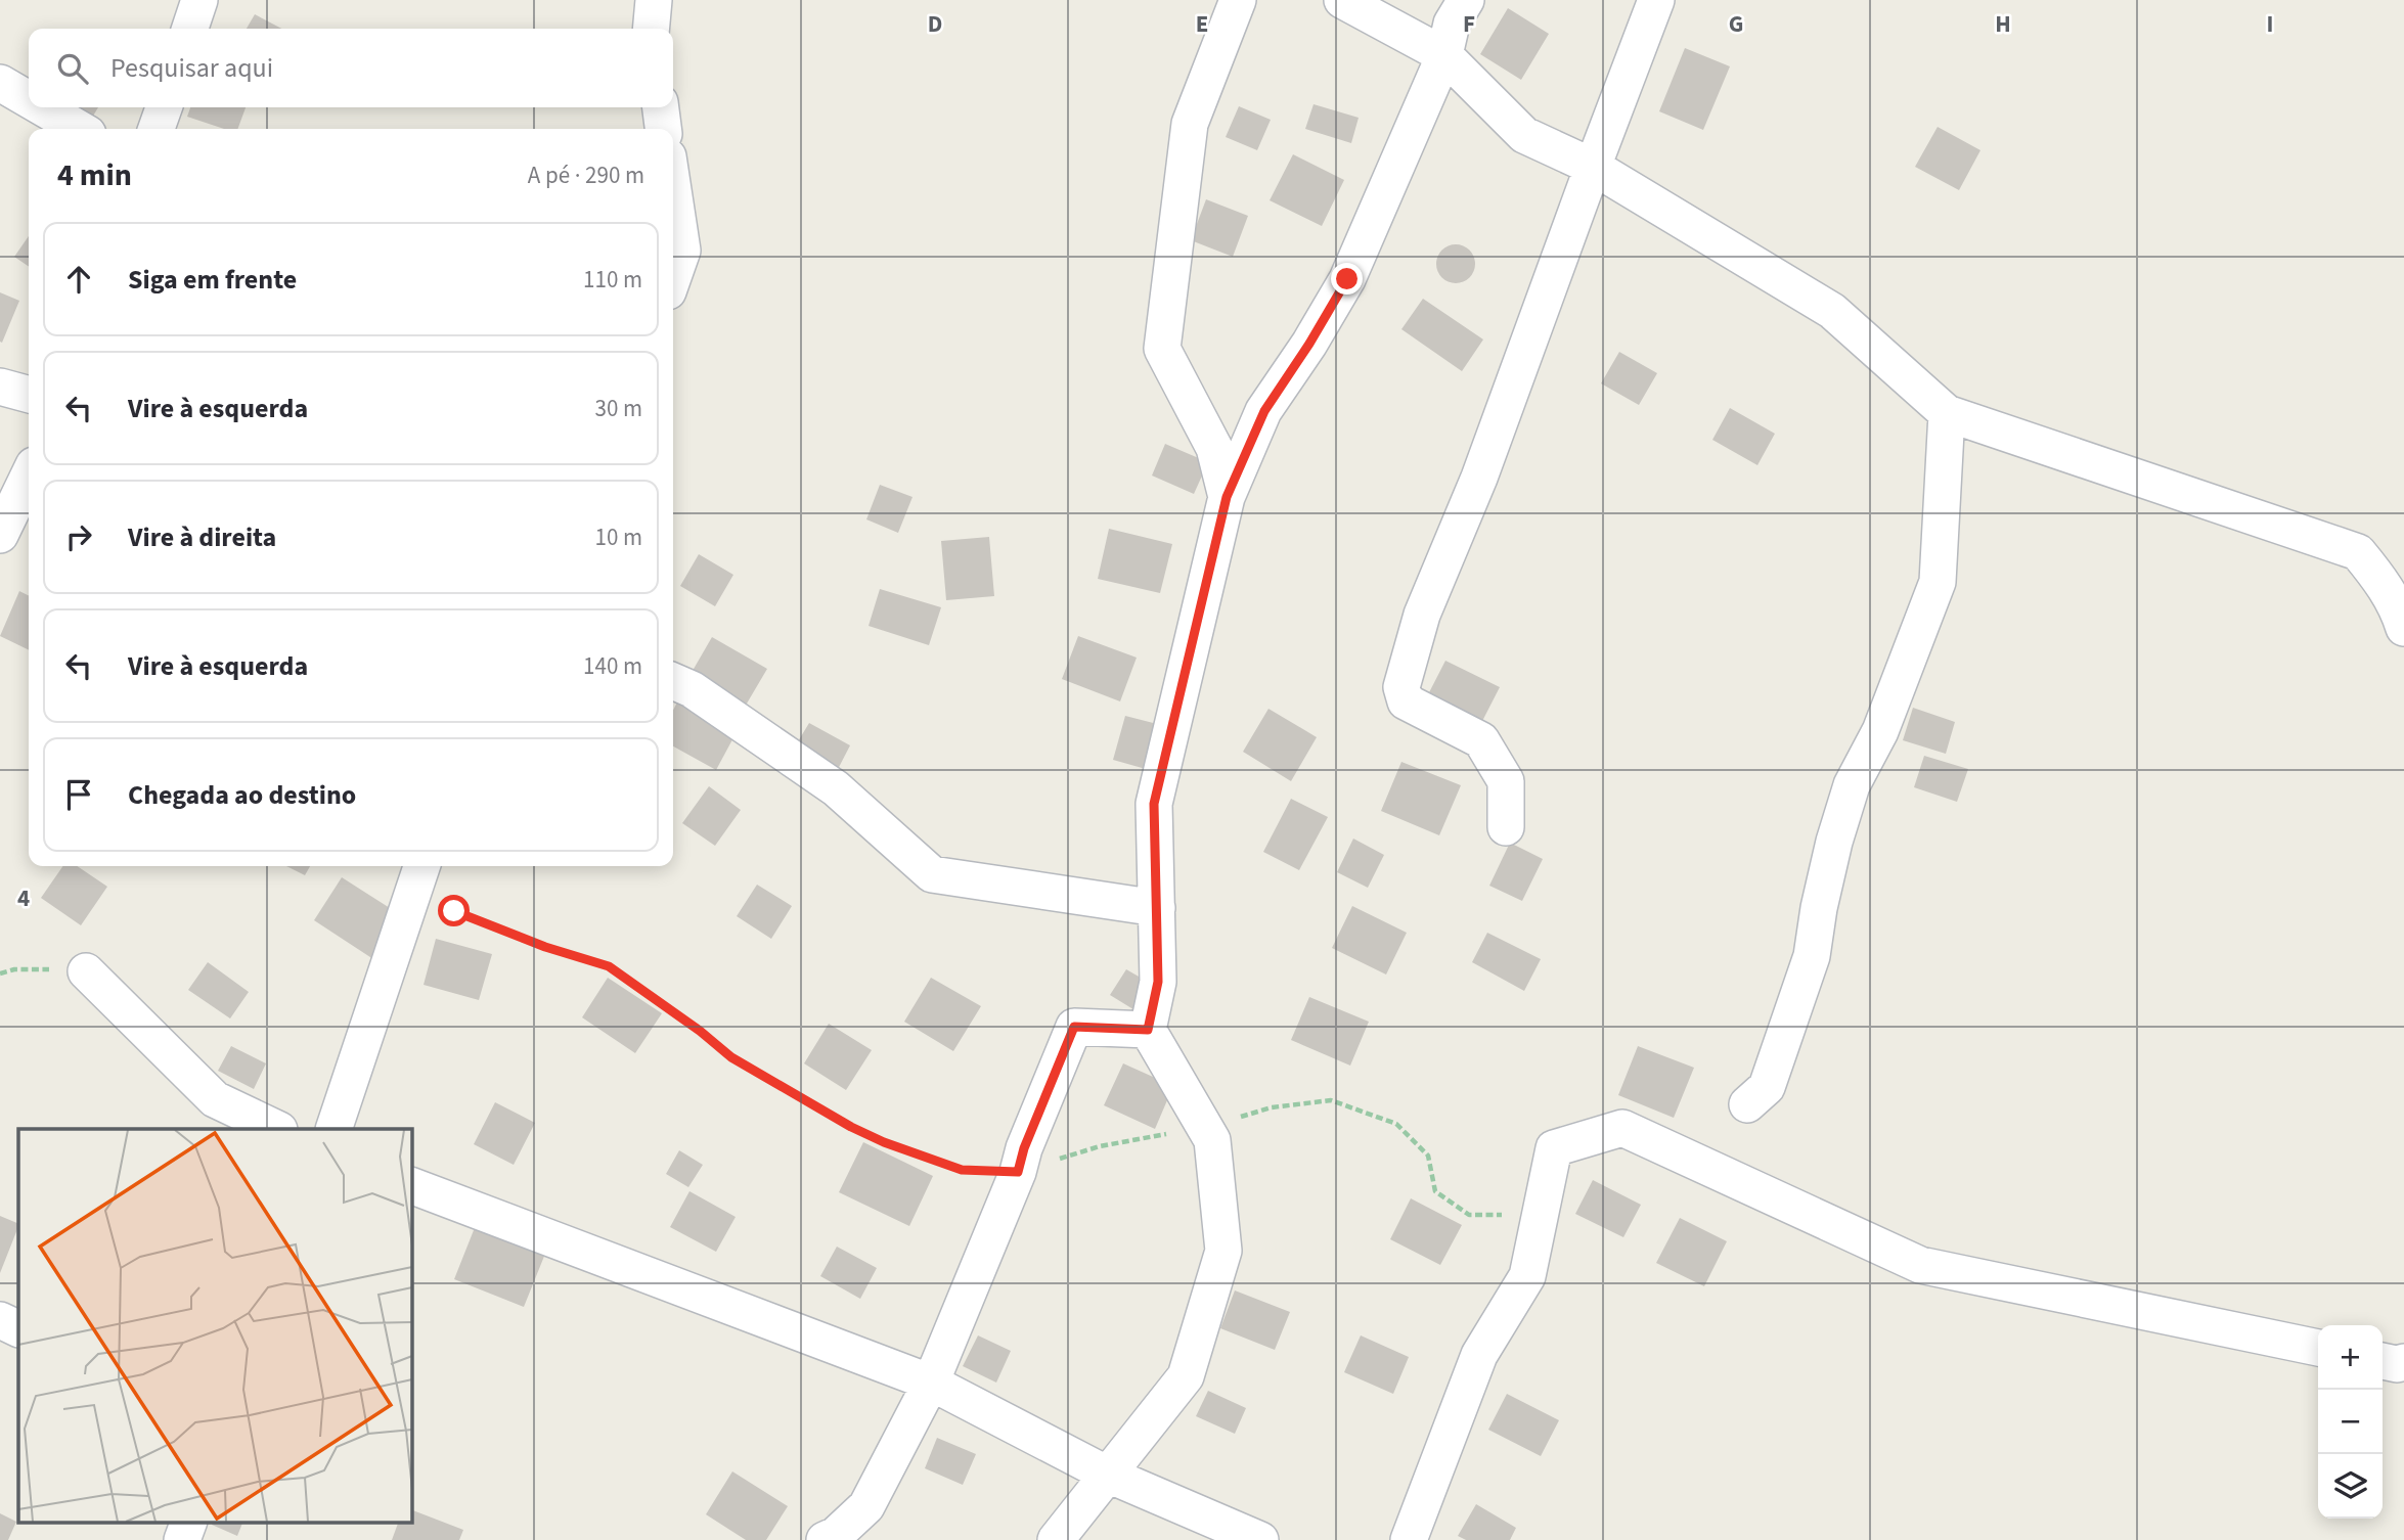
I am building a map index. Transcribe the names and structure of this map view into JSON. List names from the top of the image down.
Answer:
{
  "page": {
    "search": "Pesquisar aqui",
    "heading": ["4 min", "A pé · 290 m"],
    "list": [
      ["Siga em frente", "110 m"],
      ["Vire à esquerda", "30 m"],
      ["Vire à direita", "10 m"],
      ["Vire à esquerda", "140 m"],
      "Chegada ao destino"
    ],
    "map_buttons": ["+", "−"]
  },
  "grid": {
    "columns": [
      "D",
      "E",
      "F",
      "G",
      "H",
      "I"
    ],
    "rows": ["4"]
  }
}
